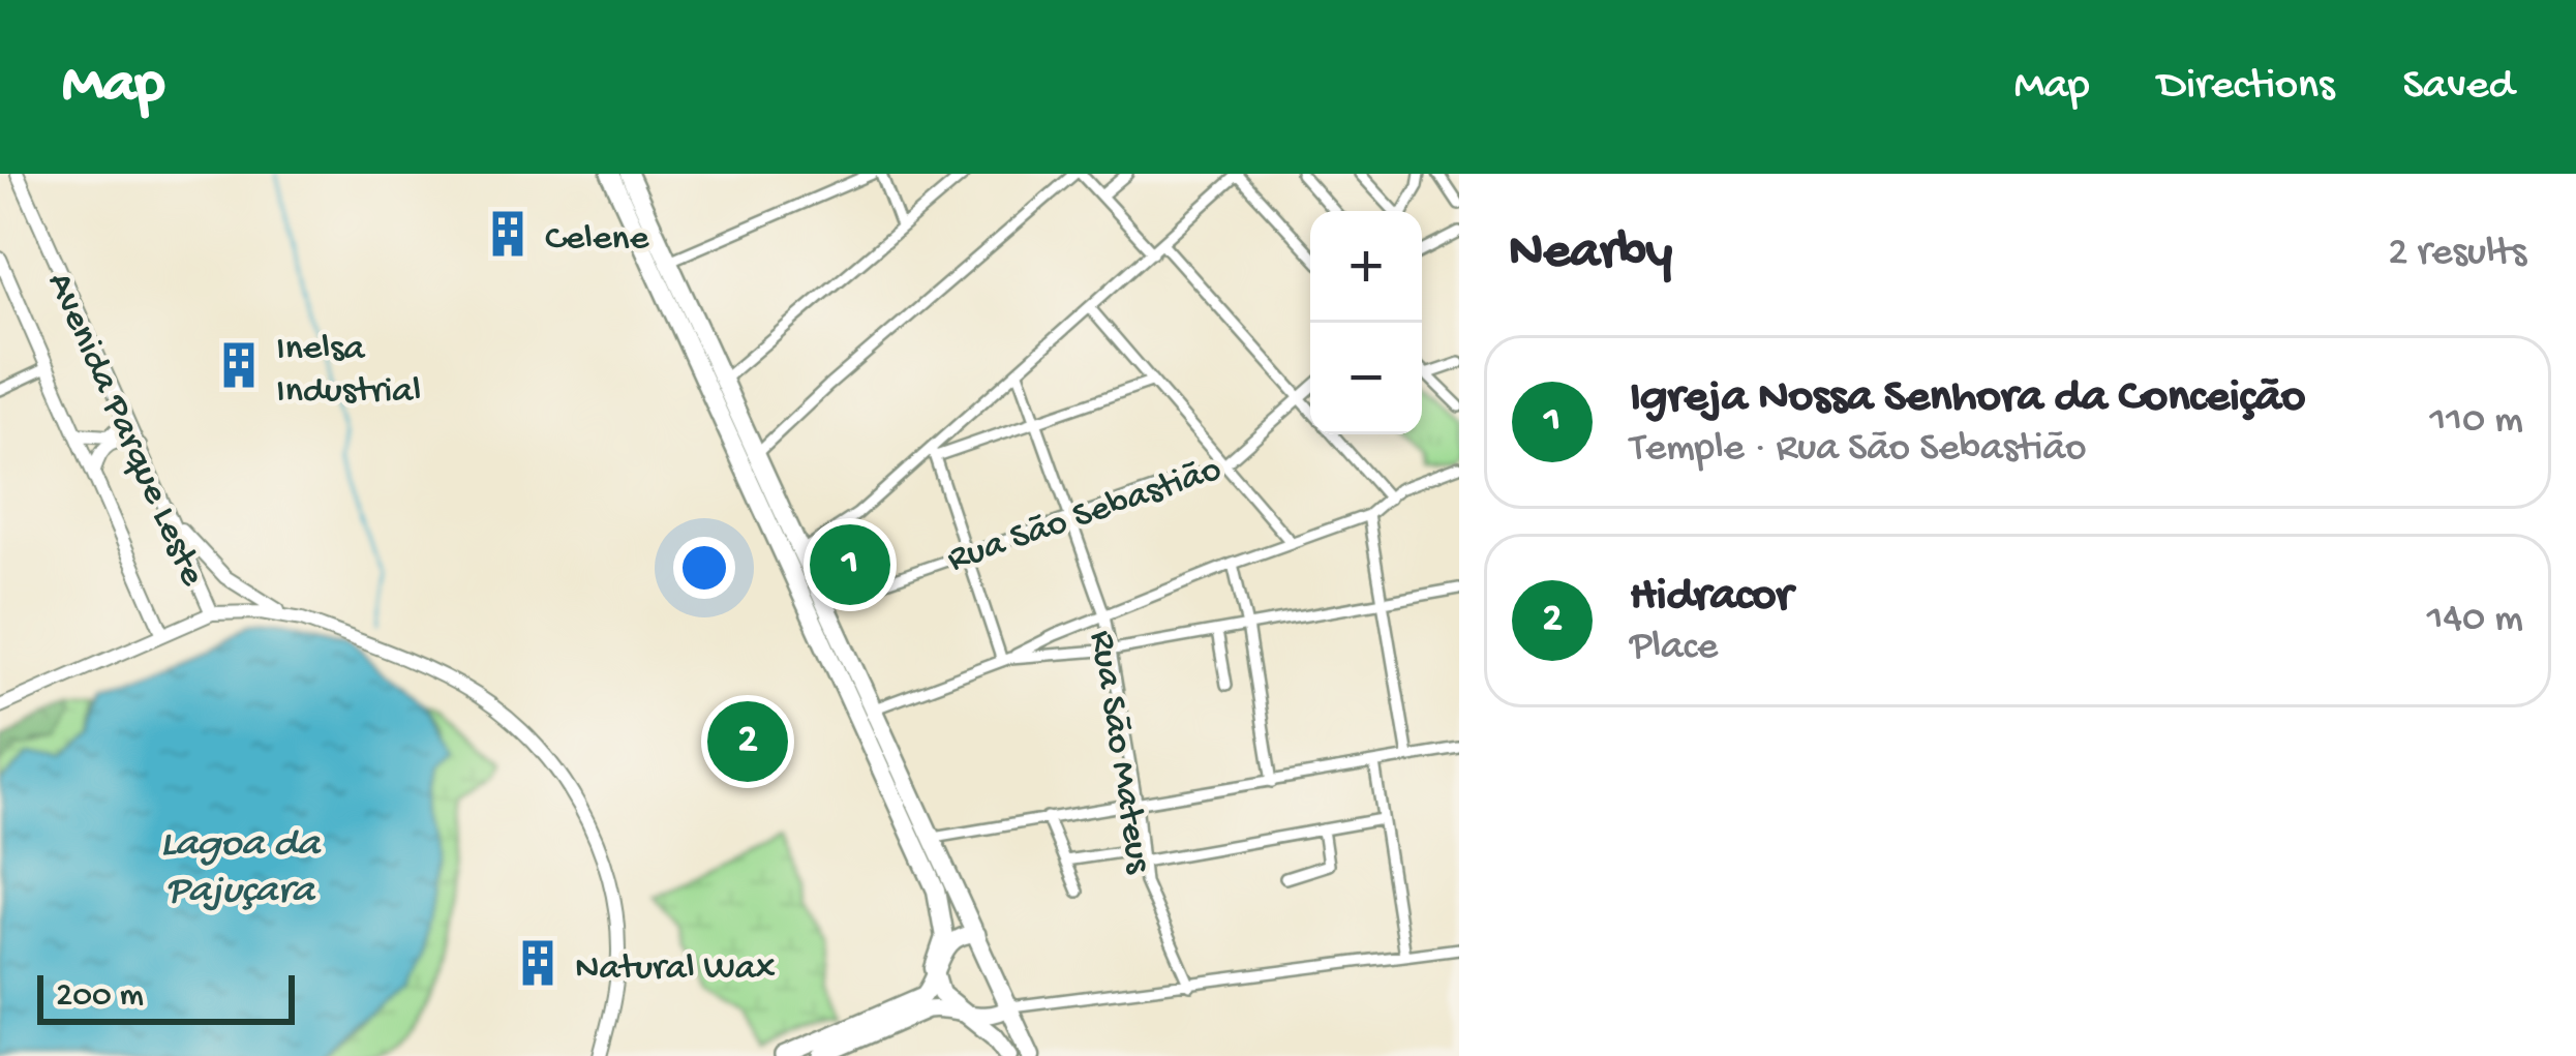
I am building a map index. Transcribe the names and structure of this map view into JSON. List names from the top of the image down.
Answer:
{
  "streets": {
    "street": ["Avenida Parque Leste", "Rua São Sebastião", "Rua São Mateus"]
  },
  "crossings": [
    ["Rua São Sebastião", "Rua São Mateus"]
  ],
  "water": ["Lagoa da Pajuçara"],
  "places": {
    "building": ["Celene", "Inelsa Industrial", "Natural Wax"]
  },
  "scale_bar": "200 m",
  "page": {
    "header": "Map",
    "nav": ["Map", "Directions", "Saved"],
    "heading": ["Nearby", "2 results"],
    "map_buttons": ["+", "−"],
    "list": [
      {
        "mark": "1",
        "name": "Igreja Nossa Senhora da Conceição",
        "note": "Temple · Rua São Sebastião",
        "value": "110 m"
      },
      {
        "mark": "2",
        "name": "Hidracor",
        "note": "Place",
        "value": "140 m"
      }
    ],
    "pins": ["1", "2"],
    "scale": "200 m"
  }
}
